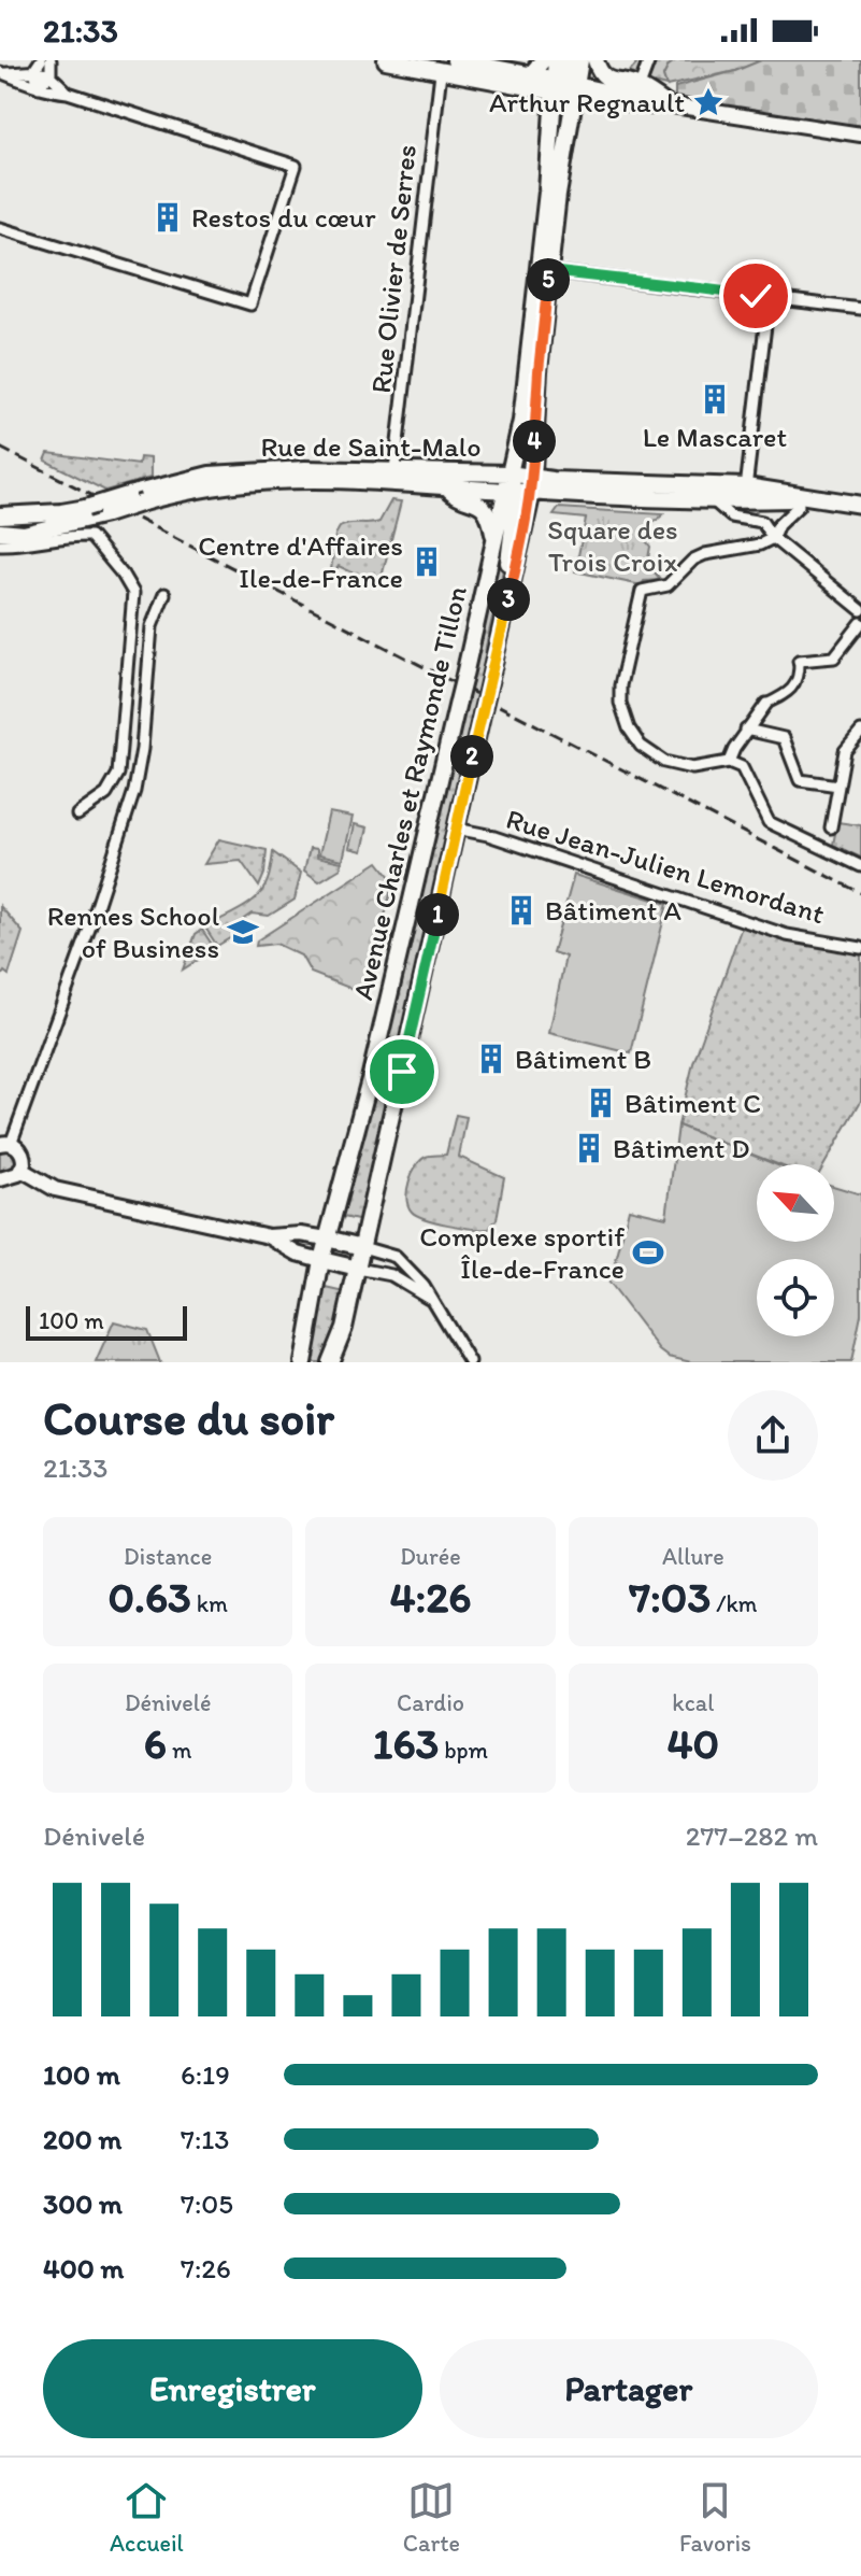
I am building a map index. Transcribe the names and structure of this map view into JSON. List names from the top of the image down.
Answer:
{
  "streets": {
    "main road": ["Rue de Saint-Malo", "Avenue Charles et Raymonde Tillon"],
    "street": ["Rue Olivier de Serres", "Rue Jean-Julien Lemordant"]
  },
  "crossings": [
    ["Rue Olivier de Serres", "Rue de Saint-Malo"],
    ["Rue de Saint-Malo", "Avenue Charles et Raymonde Tillon"],
    ["Avenue Charles et Raymonde Tillon", "Rue Jean-Julien Lemordant"]
  ],
  "parks": ["Square des Trois Croix"],
  "places": {
    "place": ["Arthur Regnault"],
    "building": [
      "Restos du cœur",
      "Le Mascaret",
      "Centre d'Affaires Ile-de-France",
      "Bâtiment A",
      "Bâtiment B",
      "Bâtiment C",
      "Bâtiment D"
    ],
    "school or university": ["Rennes School of Business"],
    "sports": ["Complexe sportif Île-de-France"]
  },
  "scale_bar": "100 m",
  "north": "top left",
  "page": {
    "status": "21:33",
    "pins": [
      "5",
      "4",
      "3",
      "2",
      "1"
    ],
    "scale": "100 m",
    "heading": ["Course du soir", "21:33"],
    "stats": [
      ["Distance", "0.63 km"],
      ["Durée", "4:26"],
      ["Allure", "7:03 /km"],
      ["Dénivelé", "6 m"],
      ["Cardio", "163 bpm"],
      ["kcal", "40"]
    ],
    "chart": ["Dénivelé", "277–282 m"],
    "list": [
      {
        "name": "100 m",
        "note": "6:19"
      },
      {
        "name": "200 m",
        "note": "7:13"
      },
      {
        "name": "300 m",
        "note": "7:05"
      },
      {
        "name": "400 m",
        "note": "7:26"
      }
    ],
    "buttons": ["Enregistrer", "Partager"],
    "tabs": ["Accueil", "Carte", "Favoris"]
  }
}
